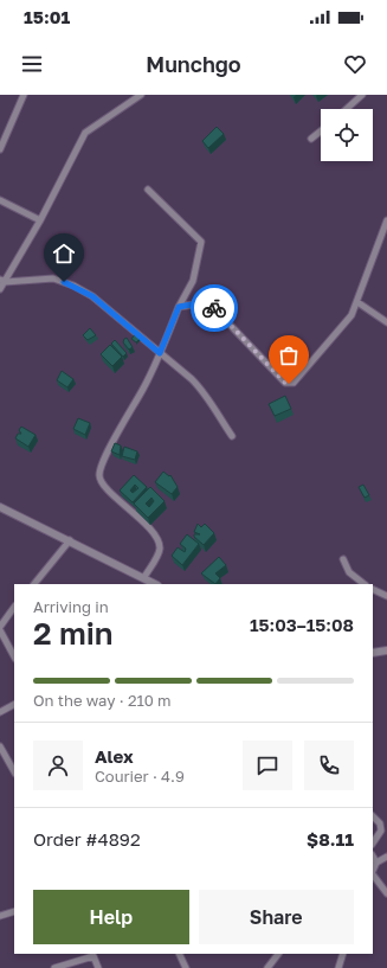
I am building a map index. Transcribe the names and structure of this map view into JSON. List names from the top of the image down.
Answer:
{
  "page": {
    "status": "15:01",
    "header": "Munchgo",
    "heading": ["2 min", "Arriving in", "15:03–15:08"],
    "panel": [
      "Alex",
      "Courier · 4.9",
      "Order #4892",
      "$8.11"
    ],
    "bar": "On the way · 210 m",
    "buttons": ["Help", "Share"]
  }
}
